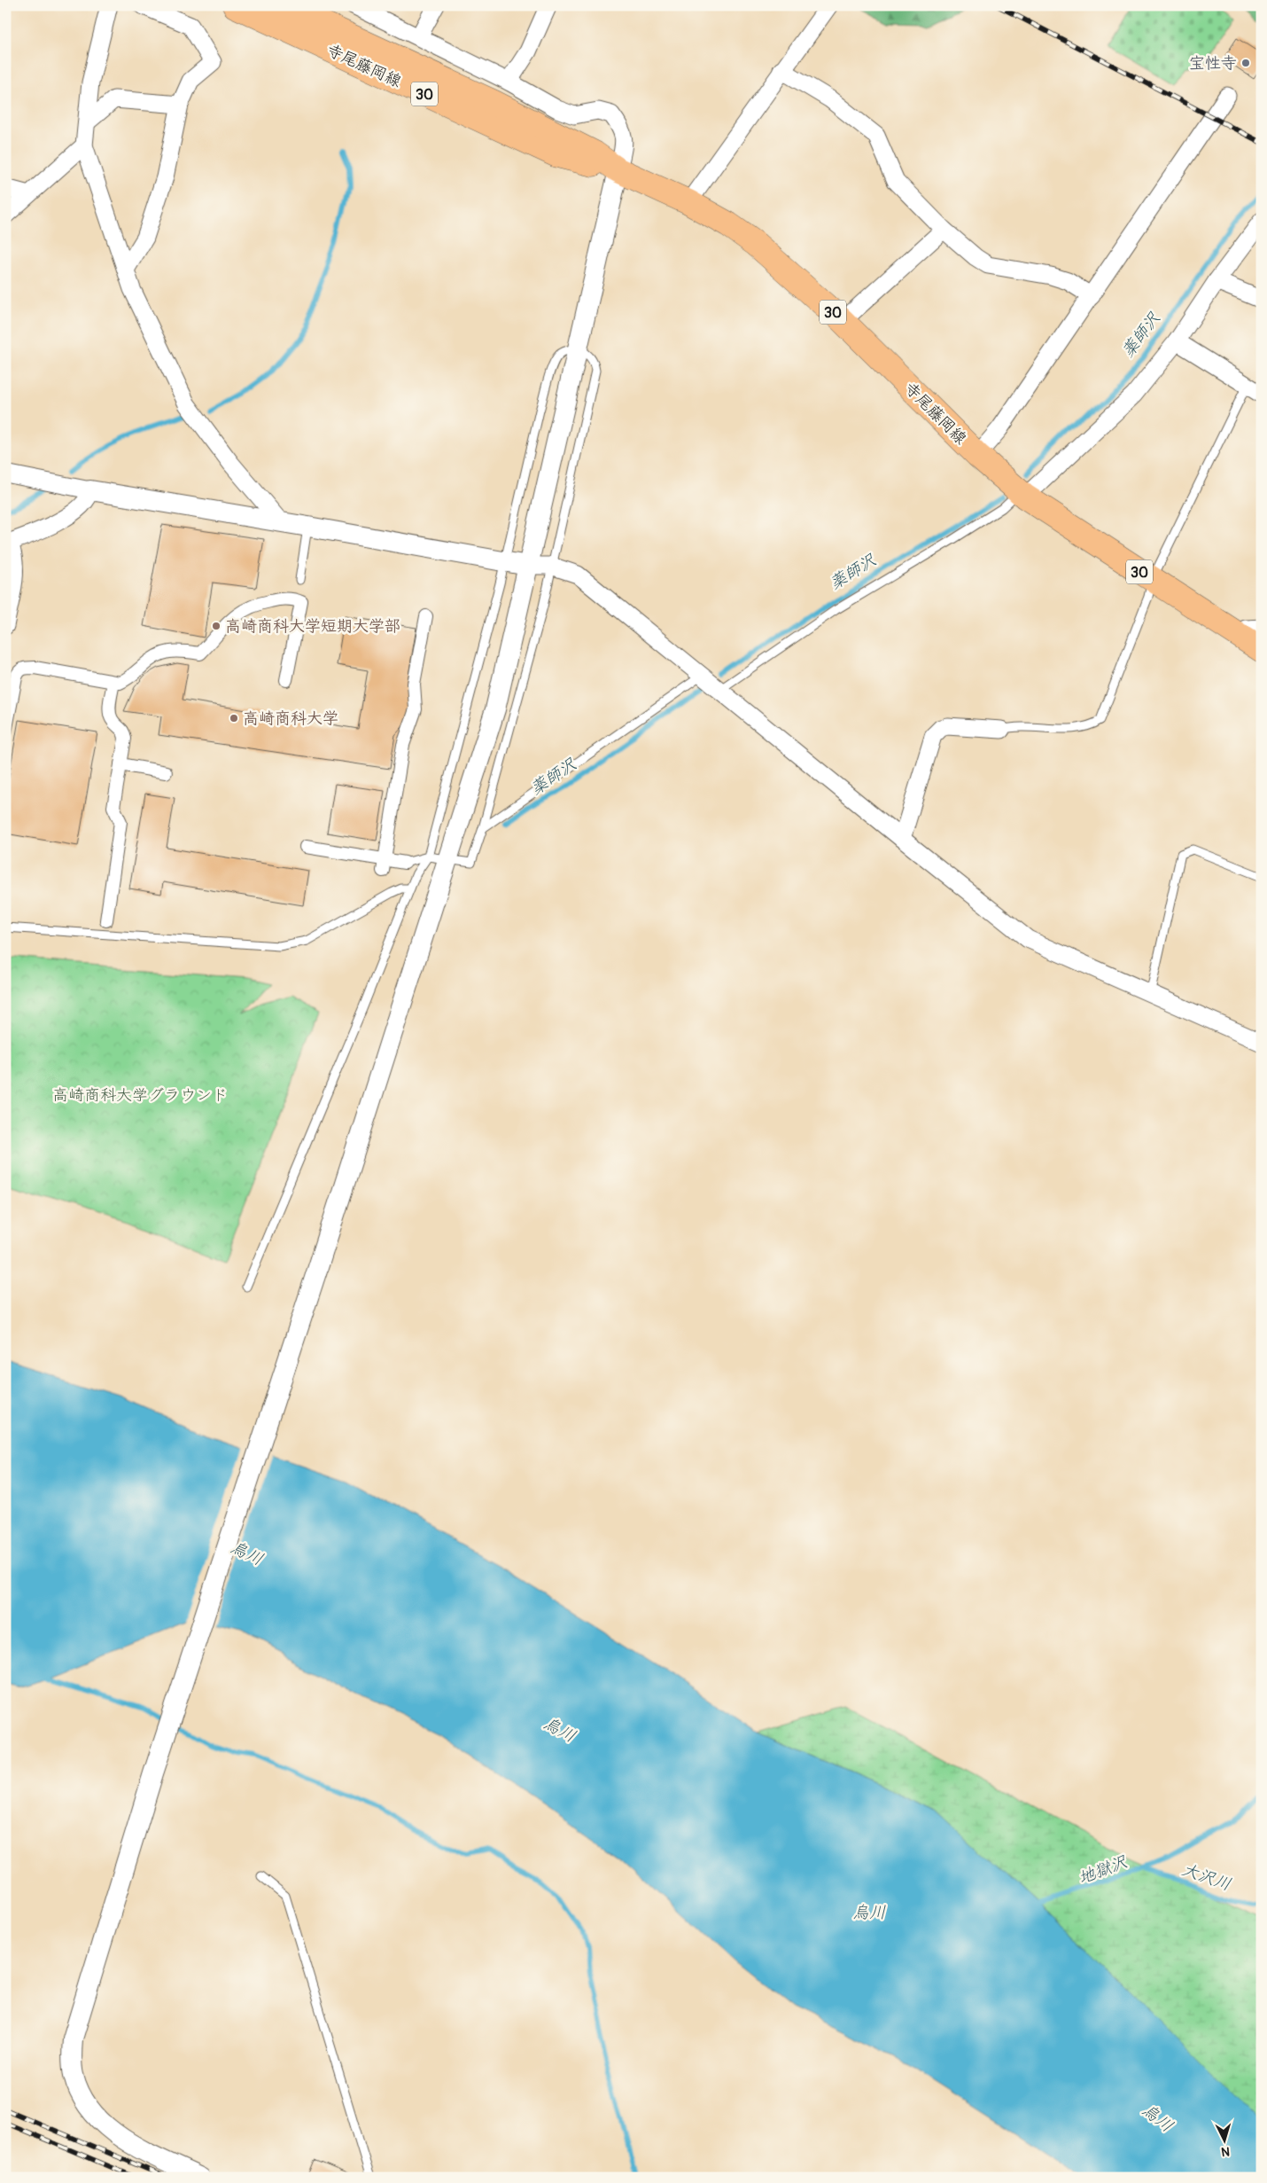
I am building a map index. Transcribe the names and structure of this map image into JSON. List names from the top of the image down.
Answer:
{
  "streets": {
    "main road": ["寺尾藤岡線", "30"]
  },
  "water": [
    "薬師沢",
    "烏川",
    "地獄沢",
    "大沢川"
  ],
  "parks": ["高崎商科大学グラウンド"],
  "places": ["宝性寺", "高崎商科大学短期大学部", "高崎商科大学"],
  "north": "bottom"
}
